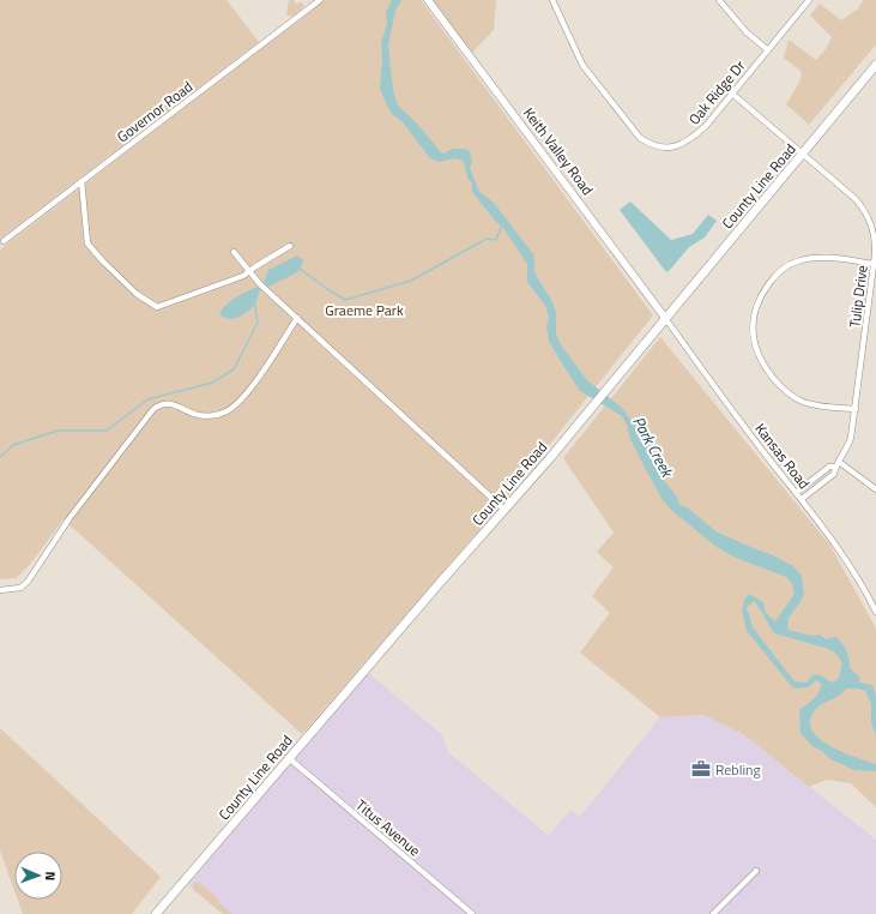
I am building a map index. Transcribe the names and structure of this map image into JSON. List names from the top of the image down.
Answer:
{
  "streets": {
    "main road": ["County Line Road"],
    "street": [
      "Oak Ridge Dr",
      "Governor Road",
      "Keith Valley Road",
      "Tulip Drive",
      "Kansas Road",
      "Titus Avenue"
    ]
  },
  "crossings": [
    ["Oak Ridge Dr", "Tulip Drive"],
    ["Keith Valley Road", "County Line Road"],
    ["Keith Valley Road", "Kansas Road"],
    ["County Line Road", "Tulip Drive"],
    ["County Line Road", "Kansas Road"],
    ["County Line Road", "Titus Avenue"],
    ["Tulip Drive", "Kansas Road"]
  ],
  "water": ["Park Creek"],
  "parks": ["Graeme Park"],
  "places": {
    "office": ["Rebling"]
  },
  "north": "right"
}
